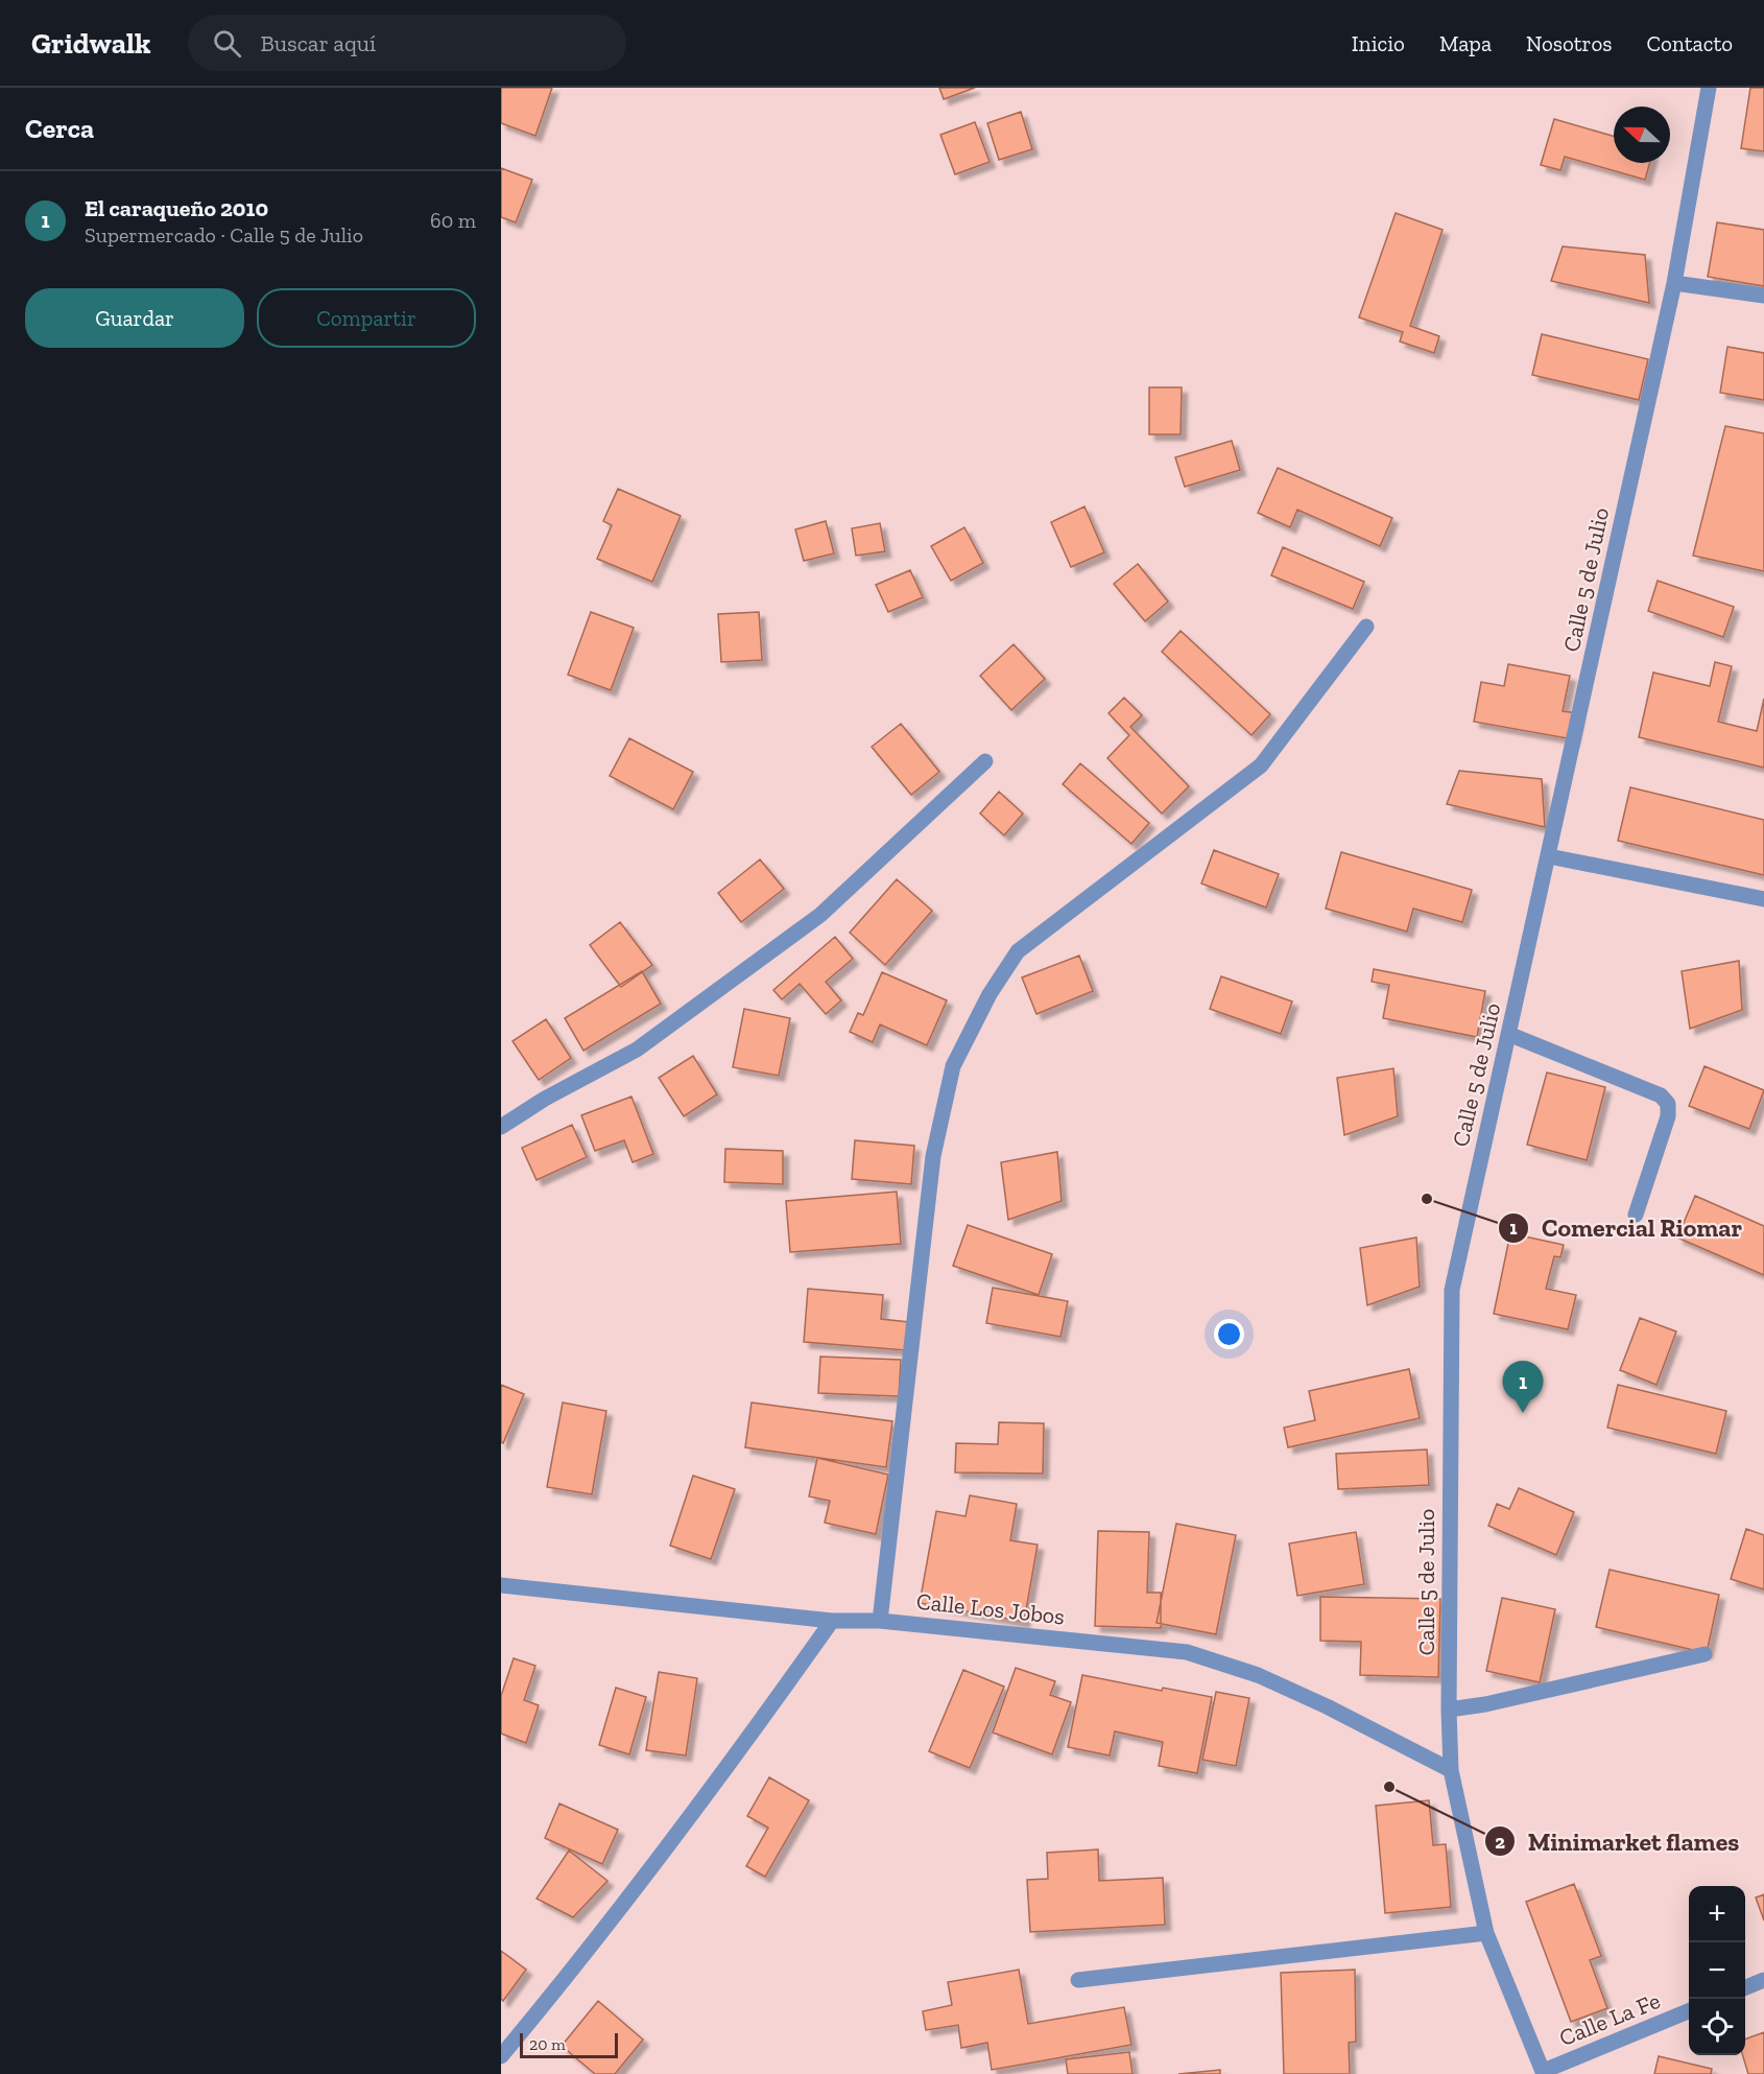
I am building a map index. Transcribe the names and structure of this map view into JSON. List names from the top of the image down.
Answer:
{
  "streets": {
    "street": ["Calle 5 de Julio", "Calle Los Jobos", "Calle La Fe"]
  },
  "crossings": [
    ["Calle 5 de Julio", "Calle Los Jobos"],
    ["Calle 5 de Julio", "Calle La Fe"]
  ],
  "places": ["Comercial Riomar", "Minimarket flames"],
  "scale_bar": "20 m",
  "north": "left",
  "page": {
    "header": "Gridwalk",
    "search": "Buscar aquí",
    "nav": [
      "Inicio",
      "Mapa",
      "Nosotros",
      "Contacto"
    ],
    "heading": "Cerca",
    "list": [
      {
        "mark": "1",
        "name": "El caraqueño 2010",
        "note": "Supermercado · Calle 5 de Julio",
        "value": "60 m"
      }
    ],
    "buttons": ["Guardar", "Compartir"],
    "pins": "1",
    "map_buttons": ["+", "−"],
    "scale": "20 m"
  }
}
